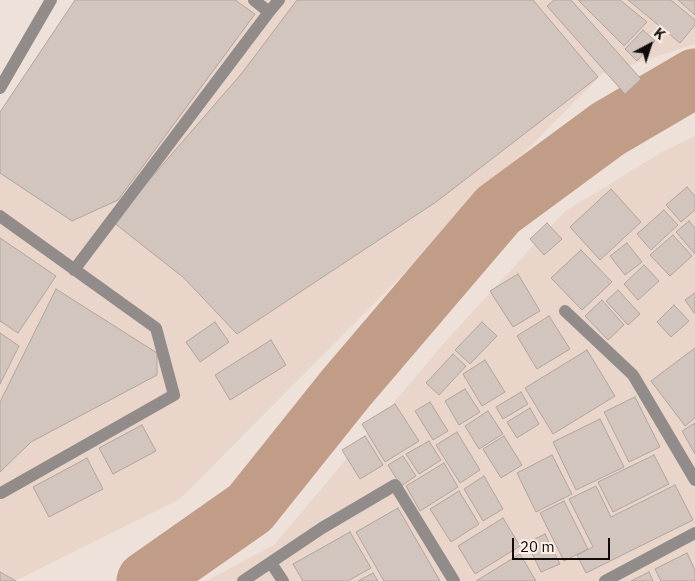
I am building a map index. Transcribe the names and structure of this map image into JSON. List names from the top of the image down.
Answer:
{
  "scale_bar": "20 m",
  "north": "top right"
}
